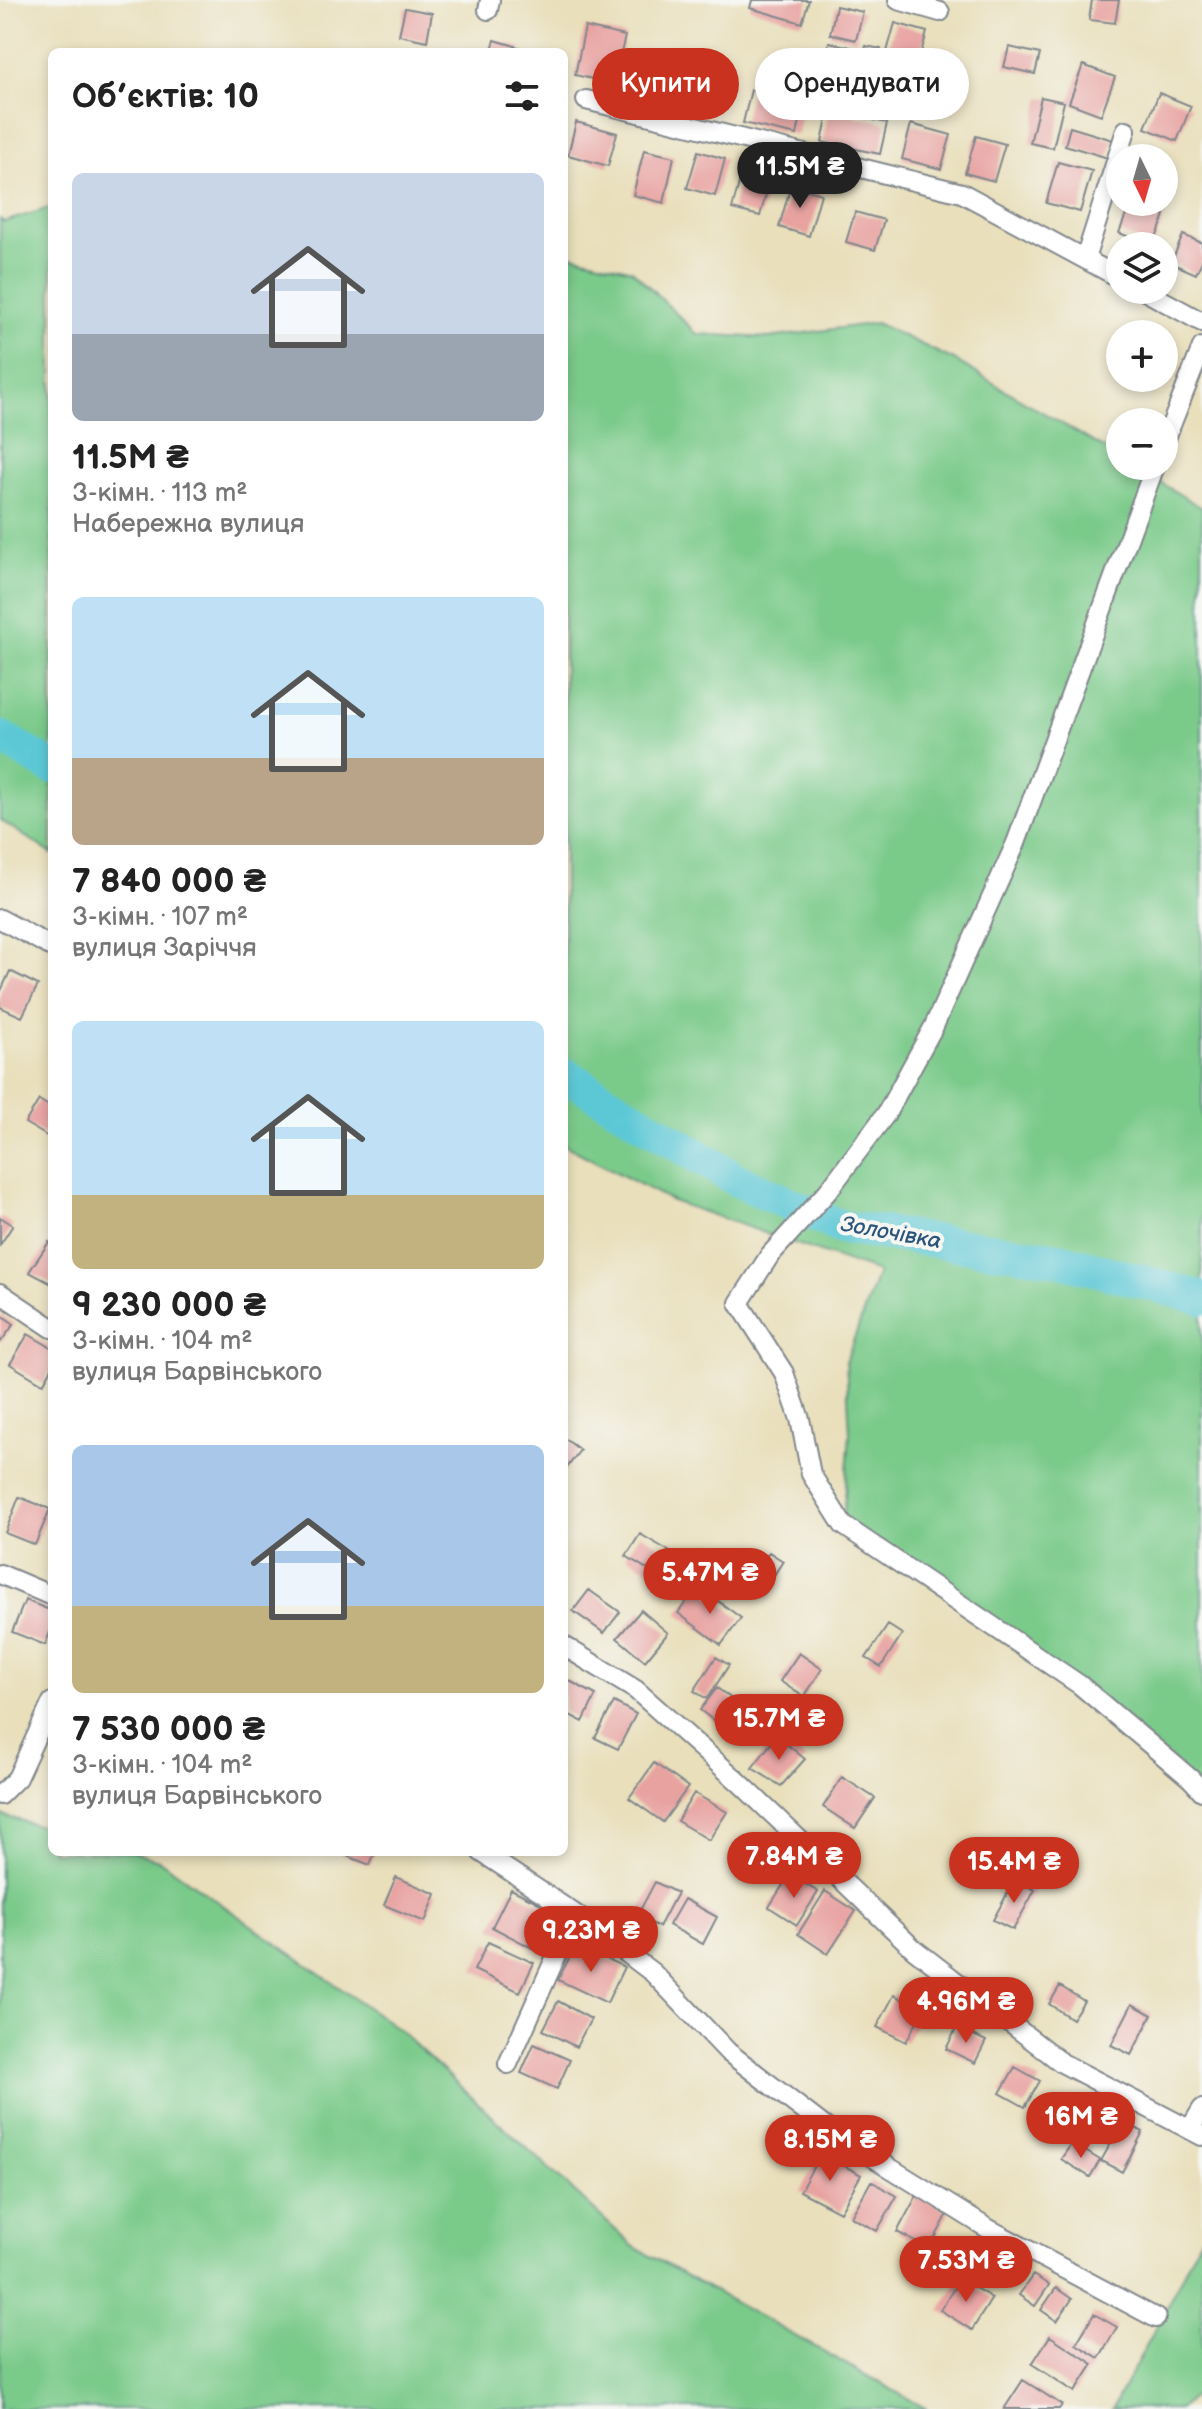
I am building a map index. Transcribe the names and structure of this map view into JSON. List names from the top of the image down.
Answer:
{
  "water": ["Золочівка"],
  "north": "bottom",
  "page": {
    "chip": ["Купити", "Орендувати"],
    "heading": "Об’єктів: 10",
    "price": [
      "11.5M ₴",
      "5.47M ₴",
      "15.7M ₴",
      "7.84M ₴",
      "15.4M ₴",
      "9.23M ₴",
      "4.96M ₴",
      "16M ₴",
      "8.15M ₴",
      "7.53M ₴"
    ],
    "map_buttons": ["+", "−"],
    "list": [
      {
        "name": "11.5M ₴",
        "note": "3-кімн. · 113 m² · Набережна вулиця"
      },
      {
        "name": "7 840 000 ₴",
        "note": "3-кімн. · 107 m² · вулиця Заріччя"
      },
      {
        "name": "9 230 000 ₴",
        "note": "3-кімн. · 104 m² · вулиця Барвінського"
      },
      {
        "name": "7 530 000 ₴",
        "note": "3-кімн. · 104 m² · вулиця Барвінського"
      }
    ]
  }
}
